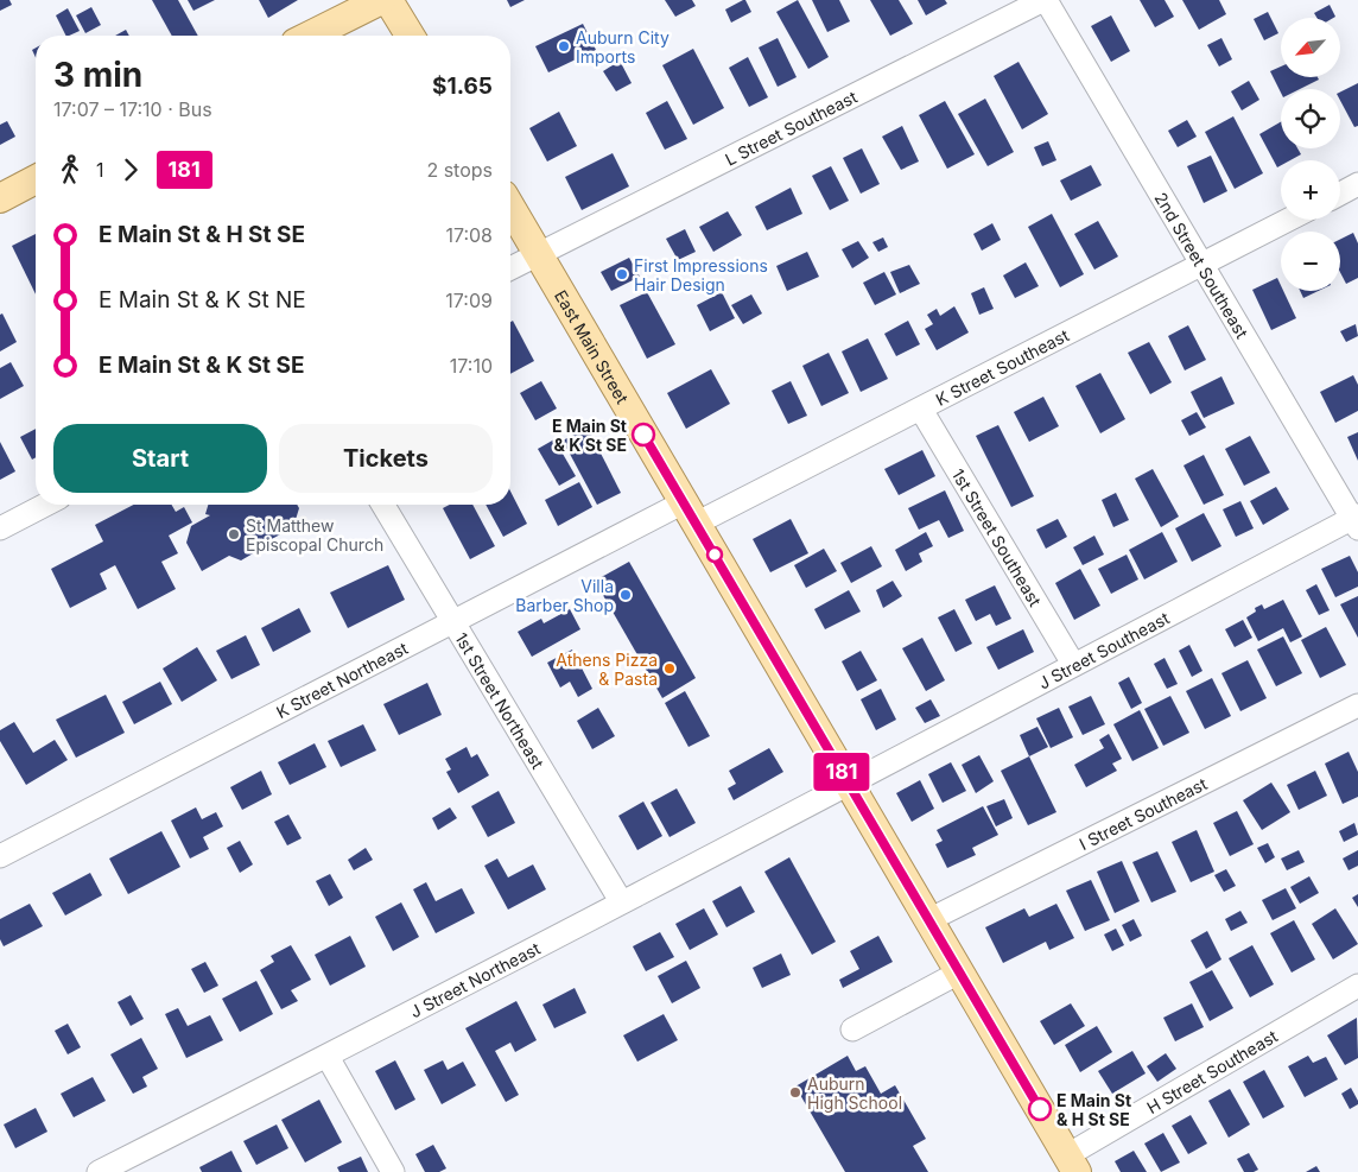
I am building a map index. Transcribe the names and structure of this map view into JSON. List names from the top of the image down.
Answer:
{
  "streets": {
    "main road": ["East Main Street"],
    "street": [
      "L Street Southeast",
      "2nd Street Southeast",
      "K Street Southeast",
      "1st Street Southeast",
      "J Street Southeast",
      "K Street Northeast",
      "1st Street Northeast",
      "I Street Southeast",
      "J Street Northeast",
      "H Street Southeast"
    ]
  },
  "crossings": [
    ["L Street Southeast", "2nd Street Southeast"],
    ["L Street Southeast", "East Main Street"],
    ["2nd Street Southeast", "K Street Southeast"],
    ["2nd Street Southeast", "J Street Southeast"],
    ["East Main Street", "K Street Southeast"],
    ["East Main Street", "J Street Southeast"],
    ["East Main Street", "K Street Northeast"],
    ["East Main Street", "I Street Southeast"],
    ["East Main Street", "J Street Northeast"],
    ["East Main Street", "H Street Southeast"],
    ["K Street Southeast", "1st Street Southeast"],
    ["K Street Southeast", "K Street Northeast"],
    ["1st Street Southeast", "J Street Southeast"],
    ["J Street Southeast", "J Street Northeast"],
    ["K Street Northeast", "1st Street Northeast"],
    ["1st Street Northeast", "J Street Northeast"]
  ],
  "places": [
    "Auburn City Imports",
    "First Impressions Hair Design",
    "E Main St & K St SE",
    "St Matthew Episcopal Church",
    "Villa Barber Shop",
    "Athens Pizza & Pasta",
    "Auburn High School",
    "E Main St & H St SE"
  ],
  "lines": ["bus line 181"],
  "north": "bottom left",
  "page": {
    "on_map": "181",
    "map_buttons": ["+", "−"],
    "heading": ["3 min", "17:07 – 17:10 · Bus", "$1.65"],
    "legs": ["1", "181", "2 stops"],
    "list": [
      {
        "name": "E Main St & H St SE",
        "value": "17:08"
      },
      {
        "name": "E Main St & K St NE",
        "value": "17:09"
      },
      {
        "name": "E Main St & K St SE",
        "value": "17:10"
      }
    ],
    "buttons": ["Start", "Tickets"]
  }
}
